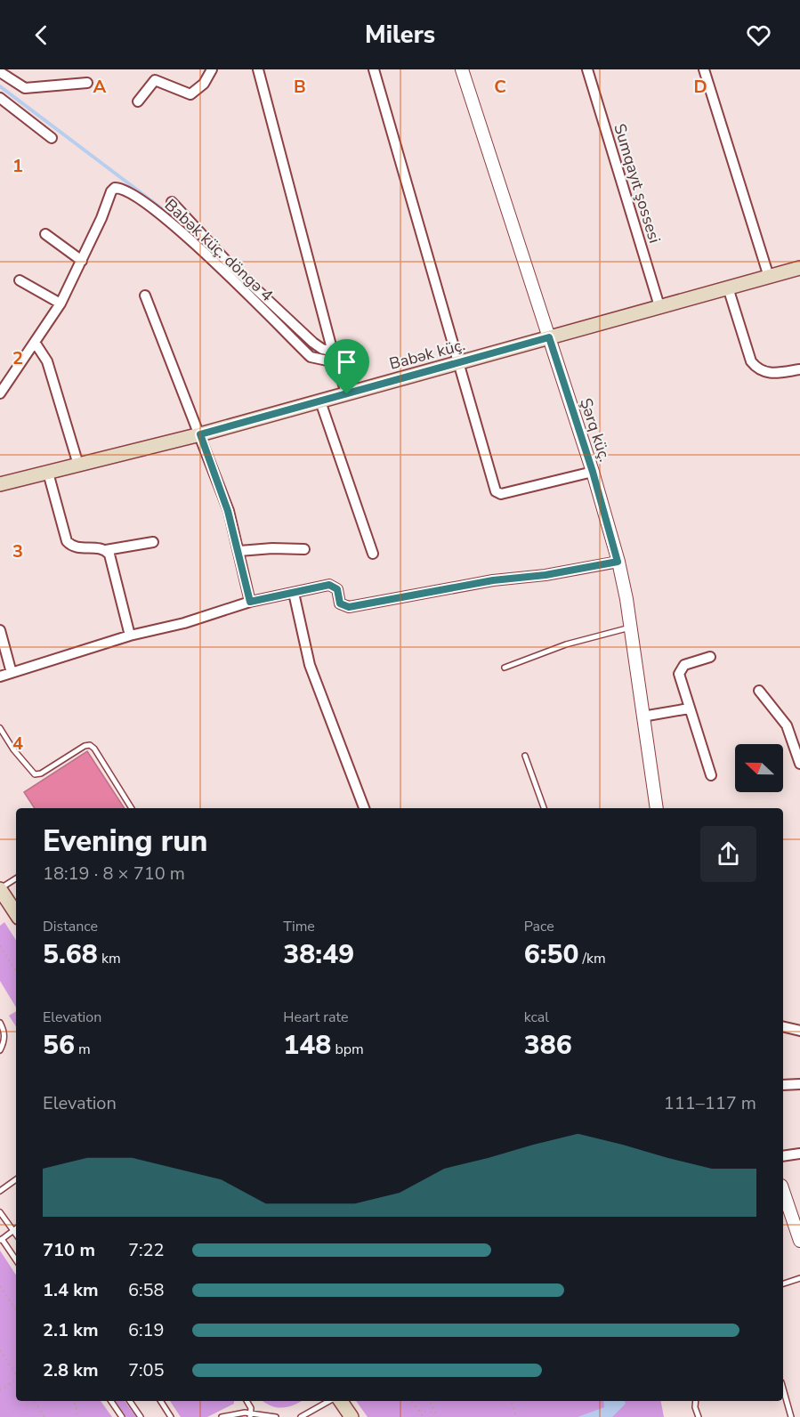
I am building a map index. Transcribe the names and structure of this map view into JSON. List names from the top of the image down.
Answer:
{
  "streets": {
    "main road": ["Babək küç."],
    "street": ["Sumqayıt şossesi", "Babək küç. döngə 4", "Şərq küç."]
  },
  "crossings": [
    ["Sumqayıt şossesi", "Babək küç."],
    ["Babək küç.", "Şərq küç."]
  ],
  "north": "left",
  "page": {
    "header": "Milers",
    "heading": ["Evening run", "18:19 · 8 × 710 m"],
    "stats": [
      ["Distance", "5.68 km"],
      ["Time", "38:49"],
      ["Pace", "6:50 /km"],
      ["Elevation", "56 m"],
      ["Heart rate", "148 bpm"],
      ["kcal", "386"]
    ],
    "chart": ["Elevation", "111–117 m"],
    "list": [
      {
        "name": "710 m",
        "note": "7:22"
      },
      {
        "name": "1.4 km",
        "note": "6:58"
      },
      {
        "name": "2.1 km",
        "note": "6:19"
      },
      {
        "name": "2.8 km",
        "note": "7:05"
      }
    ]
  },
  "grid": {
    "columns": [
      "A",
      "B",
      "C",
      "D"
    ],
    "rows": [
      "1",
      "2",
      "3",
      "4"
    ]
  }
}
